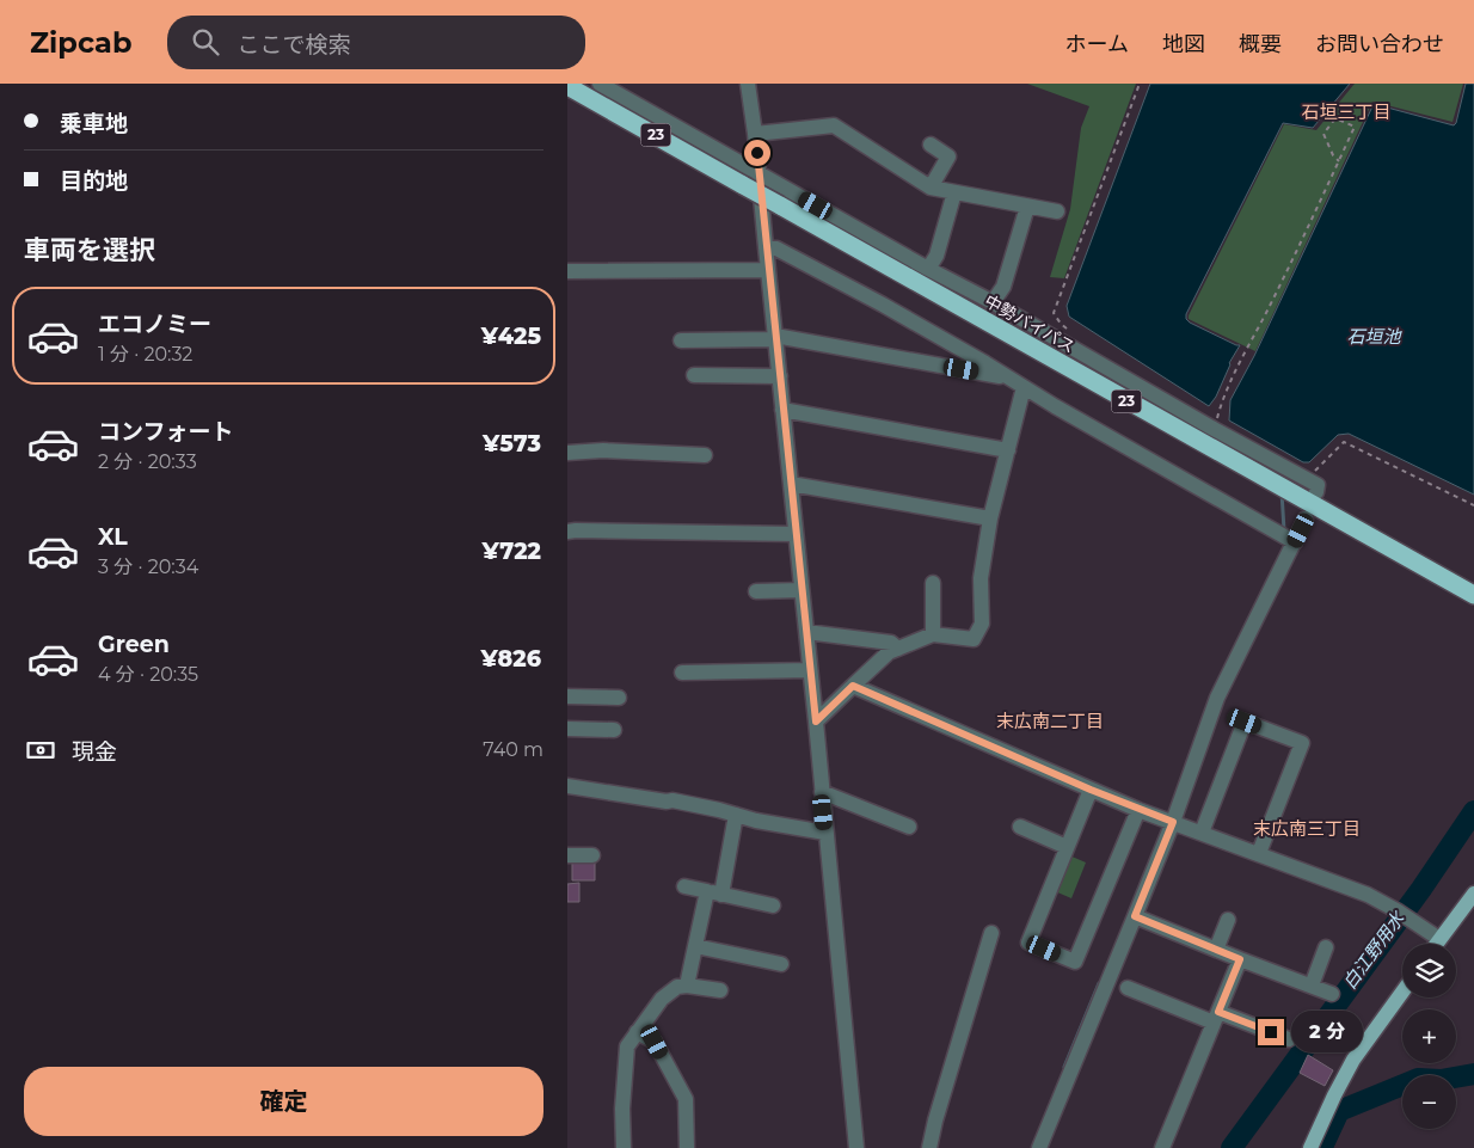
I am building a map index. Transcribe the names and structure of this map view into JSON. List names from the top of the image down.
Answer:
{
  "streets": {
    "highway": ["23", "中勢バイパス"]
  },
  "districts": ["石垣三丁目", "末広南二丁目", "末広南三丁目"],
  "water": ["石垣池", "白江野用水"],
  "page": {
    "header": "Zipcab",
    "search": "ここで検索",
    "nav": [
      "ホーム",
      "地図",
      "概要",
      "お問い合わせ"
    ],
    "banner": ["乗車地", "目的地"],
    "heading": "車両を選択",
    "list": [
      {
        "name": "エコノミー",
        "note": "1 分 · 20:32",
        "value": "¥425"
      },
      {
        "name": "コンフォート",
        "note": "2 分 · 20:33",
        "value": "¥573"
      },
      {
        "name": "XL",
        "note": "3 分 · 20:34",
        "value": "¥722"
      },
      {
        "name": "Green",
        "note": "4 分 · 20:35",
        "value": "¥826"
      }
    ],
    "pay": ["現金", "740 m"],
    "map_buttons": ["+", "−"],
    "bubble": "2 分",
    "buttons": "確定"
  }
}
